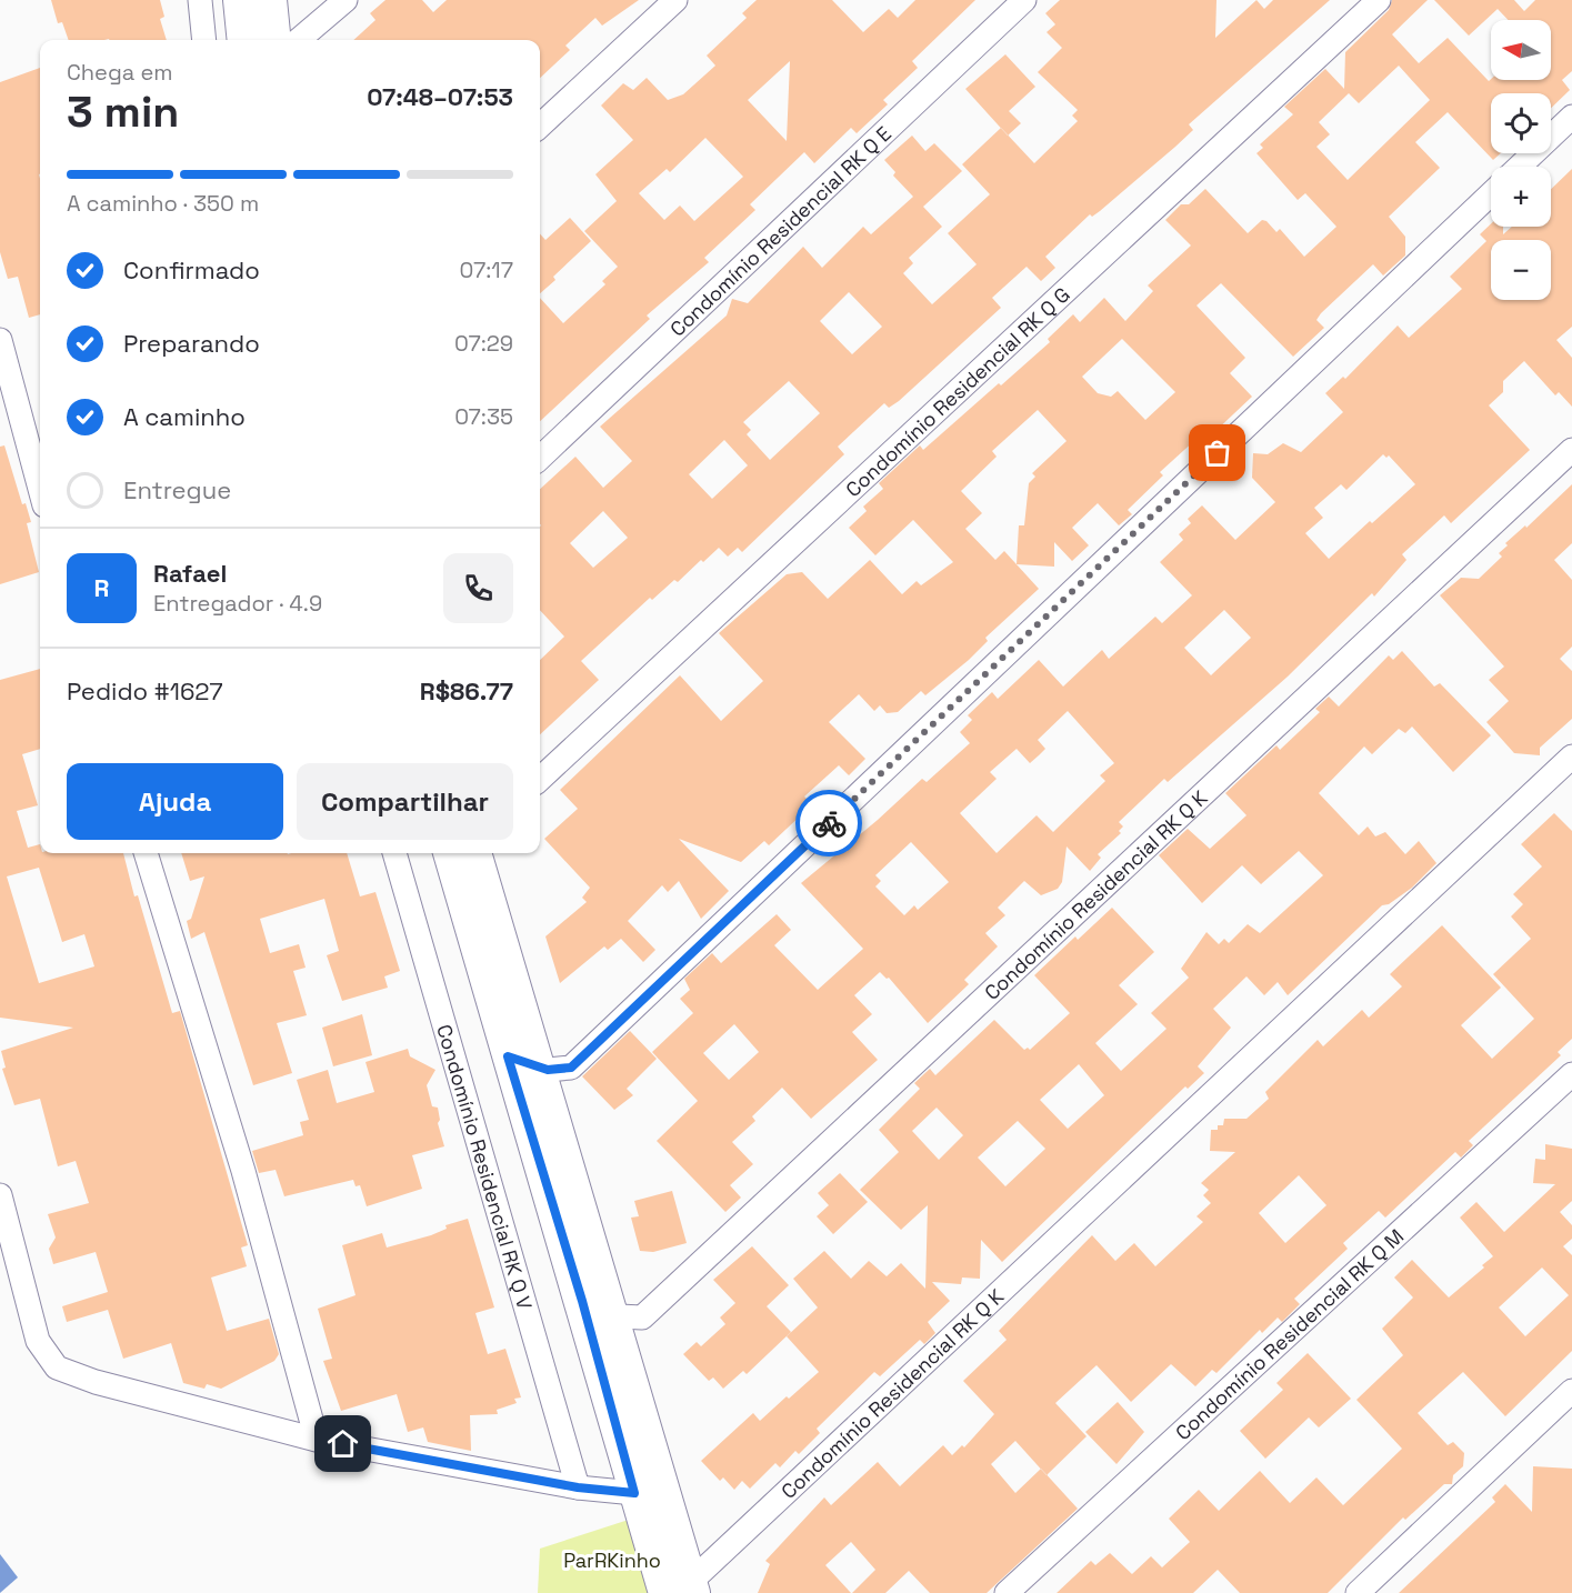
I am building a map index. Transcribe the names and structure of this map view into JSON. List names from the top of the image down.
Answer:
{
  "streets": {
    "street": [
      "Condomínio Residencial RK Q E",
      "Condomínio Residencial RK Q G",
      "Condomínio Residencial RK Q K",
      "Condomínio Residencial RK Q V",
      "Condomínio Residencial RK Q M"
    ]
  },
  "parks": ["ParRKinho"],
  "north": "left",
  "page": {
    "map_buttons": ["+", "−"],
    "heading": ["3 min", "Chega em", "07:48–07:53"],
    "panel": [
      "Rafael",
      "Entregador · 4.9",
      "Pedido #1627",
      "R$86.77"
    ],
    "bar": "A caminho · 350 m",
    "list": [
      ["Confirmado", "07:17"],
      ["Preparando", "07:29"],
      ["A caminho", "07:35"],
      "Entregue"
    ],
    "round": "R",
    "buttons": ["Ajuda", "Compartilhar"]
  }
}
